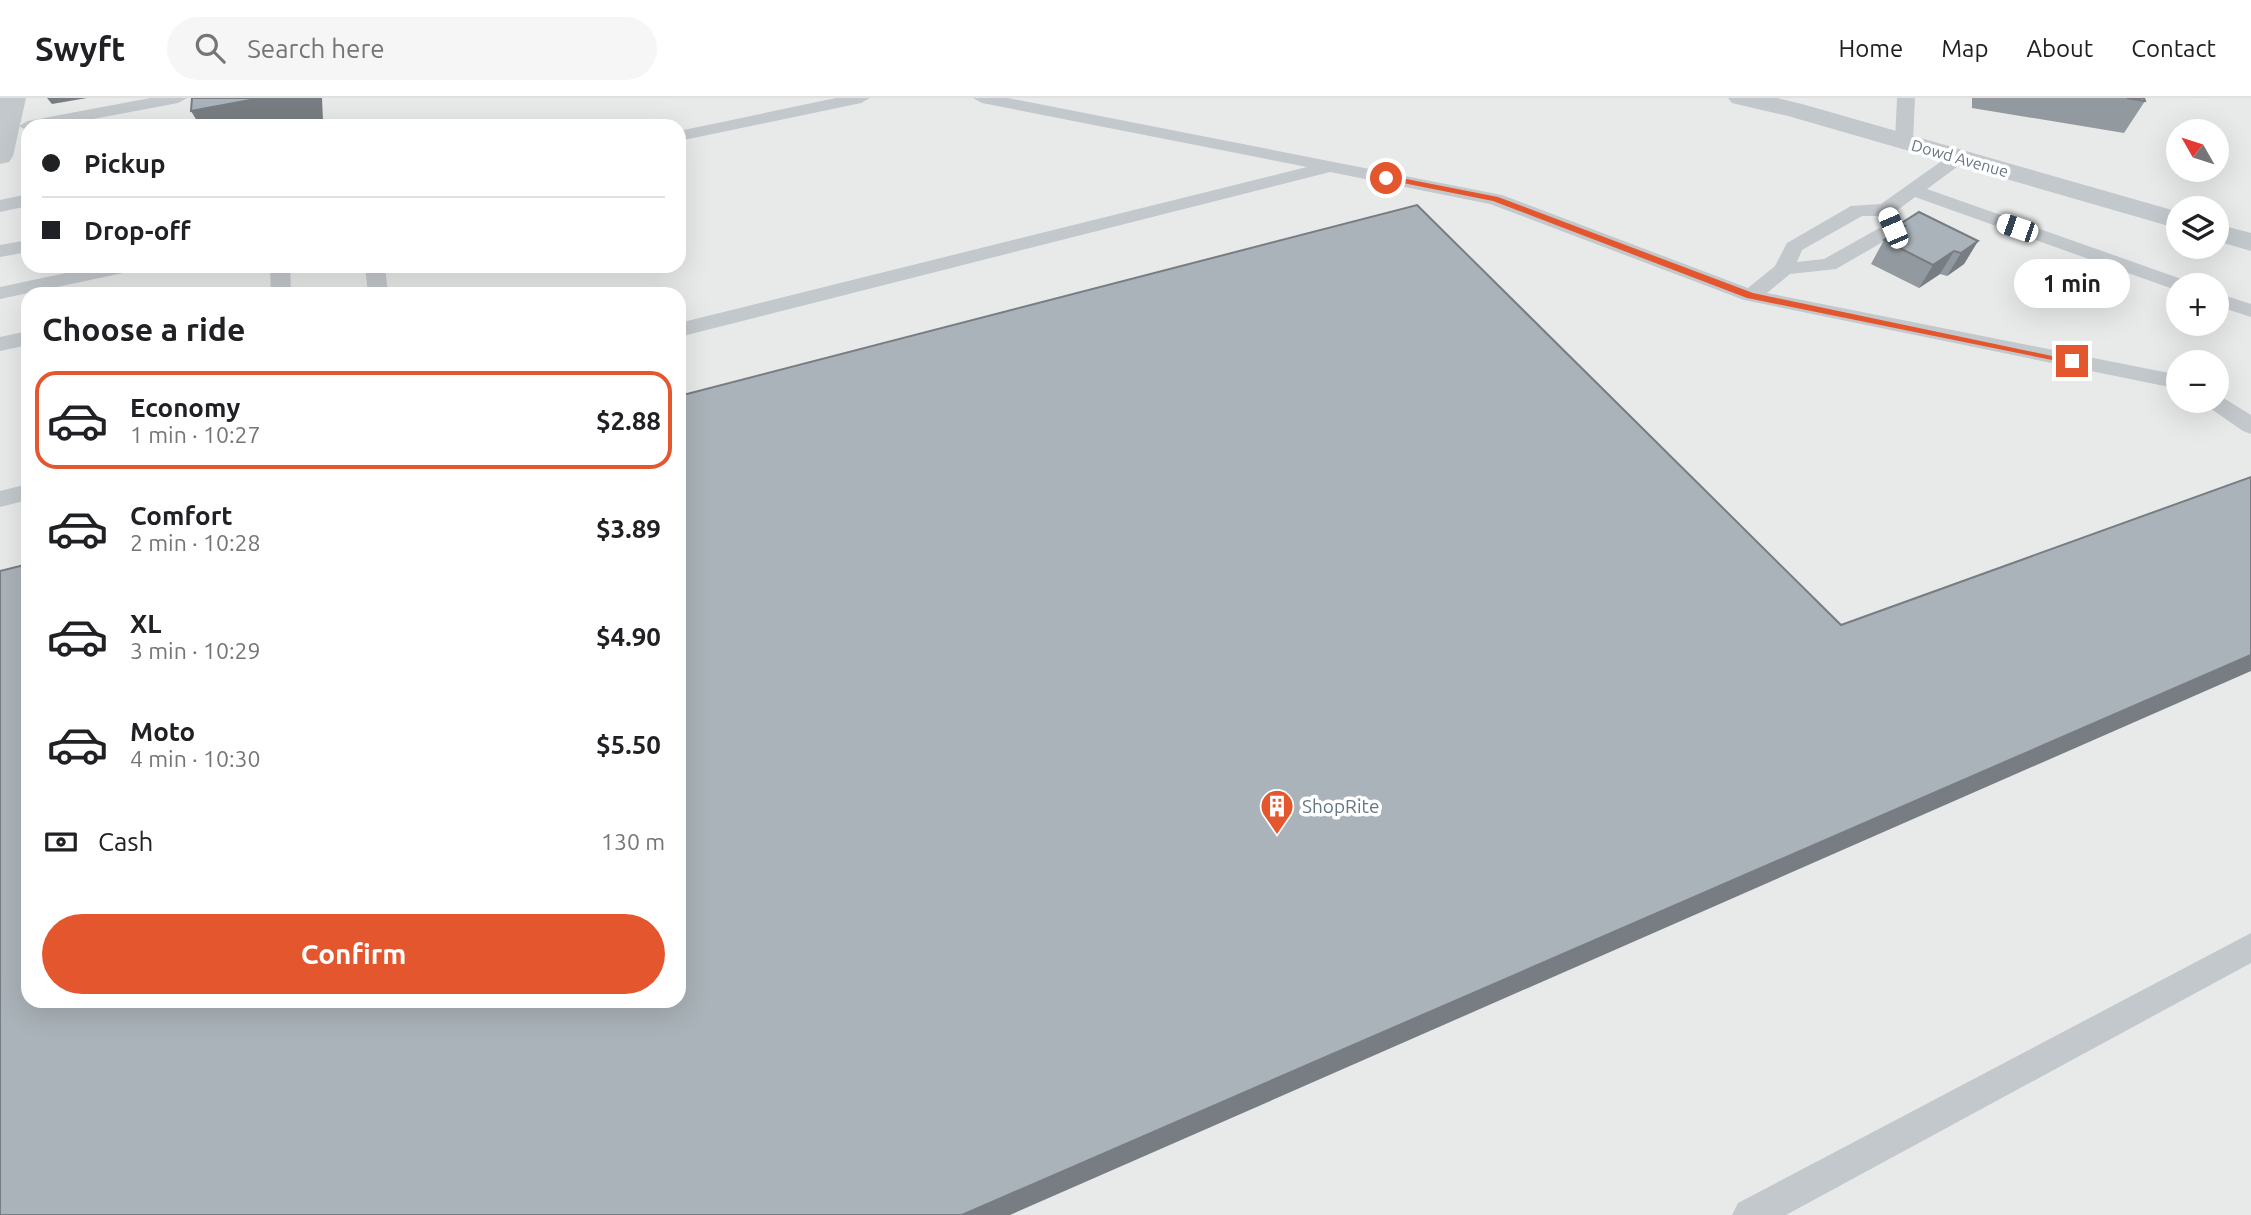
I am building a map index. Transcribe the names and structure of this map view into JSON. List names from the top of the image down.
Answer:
{
  "streets": {
    "street": ["Dowd Avenue"]
  },
  "places": {
    "building": ["ShopRite"]
  },
  "north": "top left",
  "page": {
    "header": "Swyft",
    "search": "Search here",
    "nav": [
      "Home",
      "Map",
      "About",
      "Contact"
    ],
    "map_buttons": ["+", "−"],
    "banner": ["Pickup", "Drop-off"],
    "bubble": "1 min",
    "heading": "Choose a ride",
    "list": [
      {
        "name": "Economy",
        "note": "1 min · 10:27",
        "value": "$2.88"
      },
      {
        "name": "Comfort",
        "note": "2 min · 10:28",
        "value": "$3.89"
      },
      {
        "name": "XL",
        "note": "3 min · 10:29",
        "value": "$4.90"
      },
      {
        "name": "Moto",
        "note": "4 min · 10:30",
        "value": "$5.50"
      }
    ],
    "pay": ["Cash", "130 m"],
    "buttons": "Confirm"
  }
}
